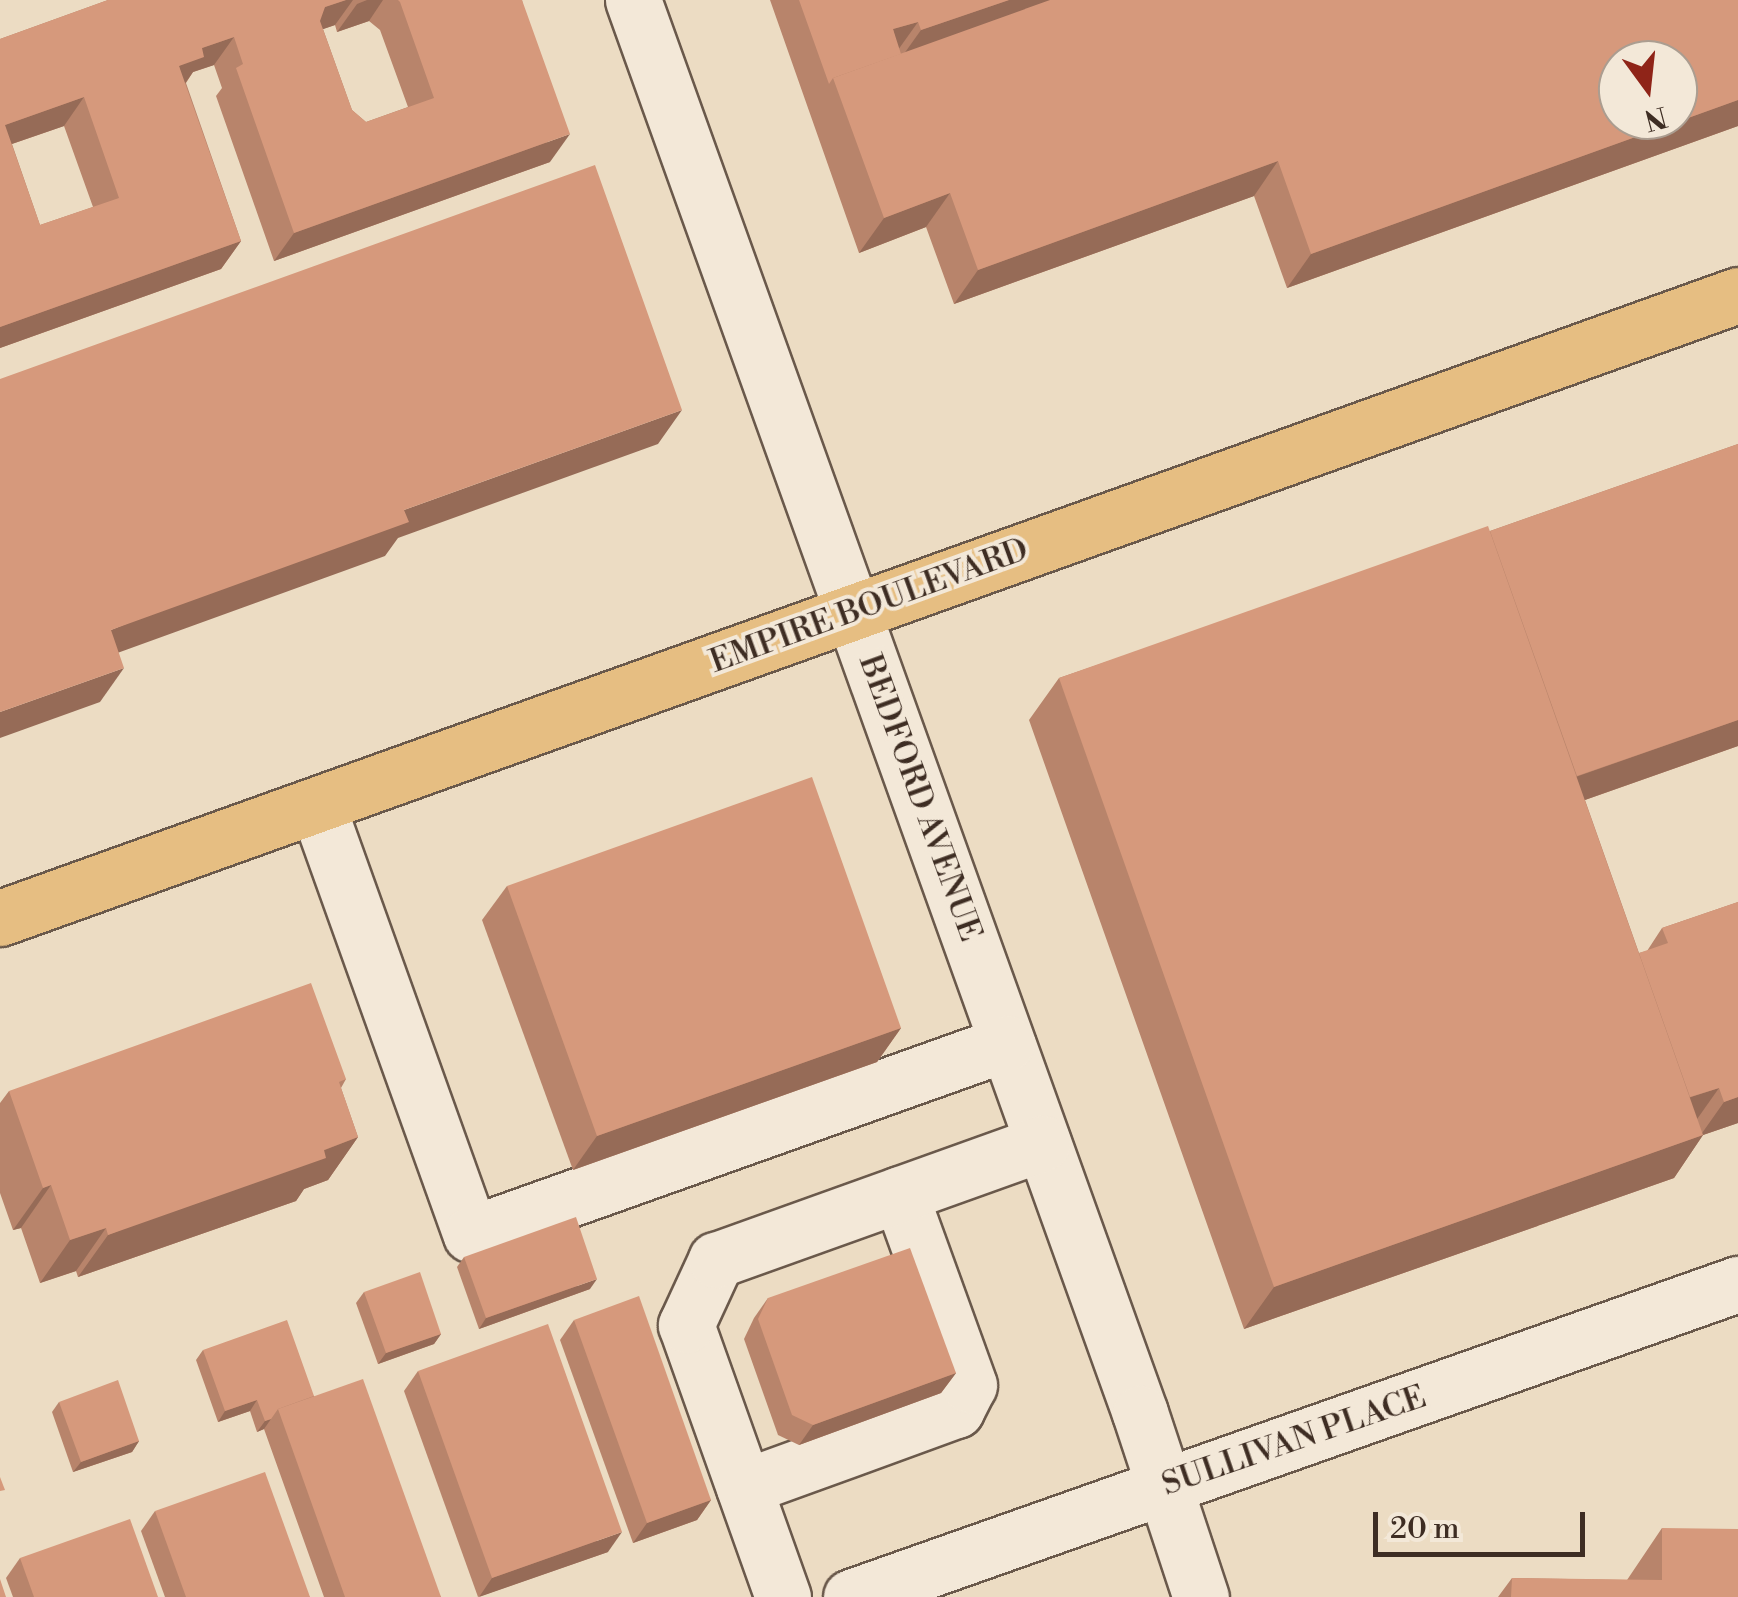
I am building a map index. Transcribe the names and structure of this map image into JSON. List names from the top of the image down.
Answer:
{
  "streets": {
    "main road": ["EMPIRE BOULEVARD"],
    "street": ["BEDFORD AVENUE", "SULLIVAN PLACE"]
  },
  "crossings": [
    ["EMPIRE BOULEVARD", "BEDFORD AVENUE"],
    ["BEDFORD AVENUE", "SULLIVAN PLACE"]
  ],
  "scale_bar": "20 m",
  "north": "bottom"
}
